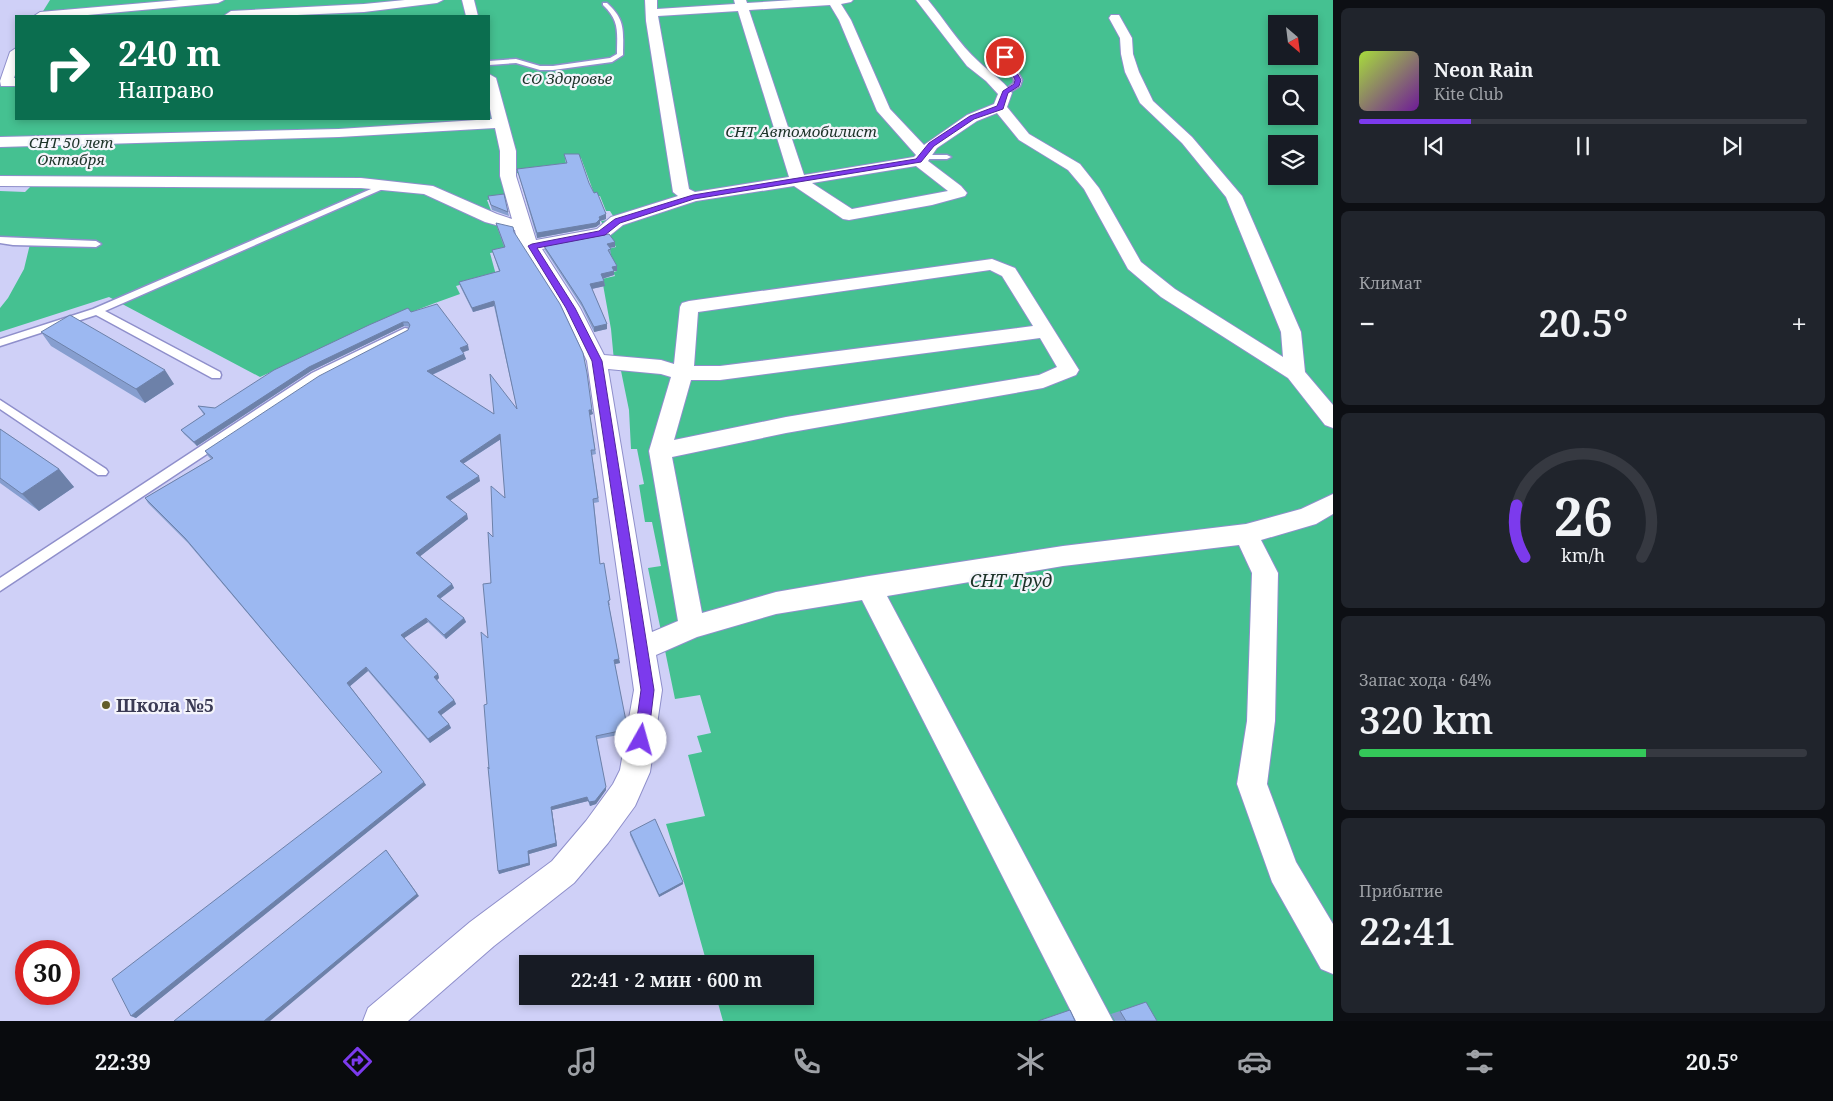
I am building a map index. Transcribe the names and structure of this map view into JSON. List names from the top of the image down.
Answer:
{
  "parks": [
    "СО Здоровье",
    "СНТ Автомобилист",
    "СНТ 50 лет Октября",
    "СНТ Труд"
  ],
  "places": ["Школа №5"],
  "north": "bottom right",
  "page": {
    "turn": ["240 m", "Направо"],
    "song": ["Neon Rain", "Kite Club"],
    "tile": [
      "Климат",
      ["Запас хода · 64%", "320 km"],
      ["Прибытие", "22:41"]
    ],
    "heat": ["−", "20.5°", "+"],
    "limit": "30",
    "trip": "22:41 · 2 мин · 600 m",
    "tabs": ["22:39", "20.5°"],
    "gauge": ["26", "km/h"]
  }
}
